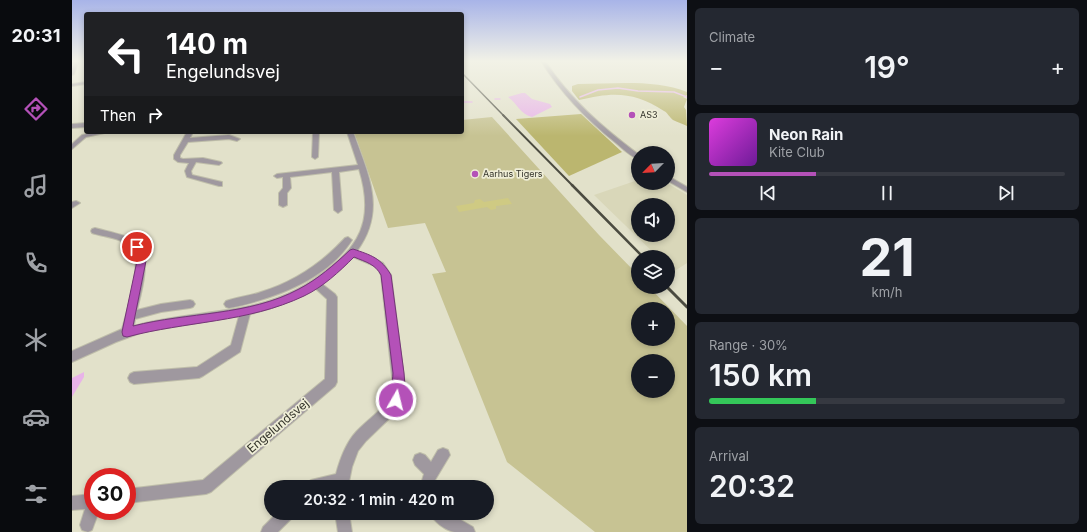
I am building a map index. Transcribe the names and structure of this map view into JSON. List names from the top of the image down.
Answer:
{
  "streets": {
    "street": ["Engelundsvej"]
  },
  "places": ["AS3", "Aarhus Tigers"],
  "north": "bottom left",
  "page": {
    "tabs": "20:31",
    "tile": [
      "Climate",
      ["21", "km/h"],
      ["Range · 30%", "150 km"],
      ["Arrival", "20:32"]
    ],
    "turn": ["140 m", "Engelundsvej"],
    "heat": ["−", "19°", "+"],
    "then": "Then",
    "song": ["Neon Rain", "Kite Club"],
    "map_buttons": ["+", "−"],
    "limit": "30",
    "trip": "20:32 · 1 min · 420 m"
  }
}
